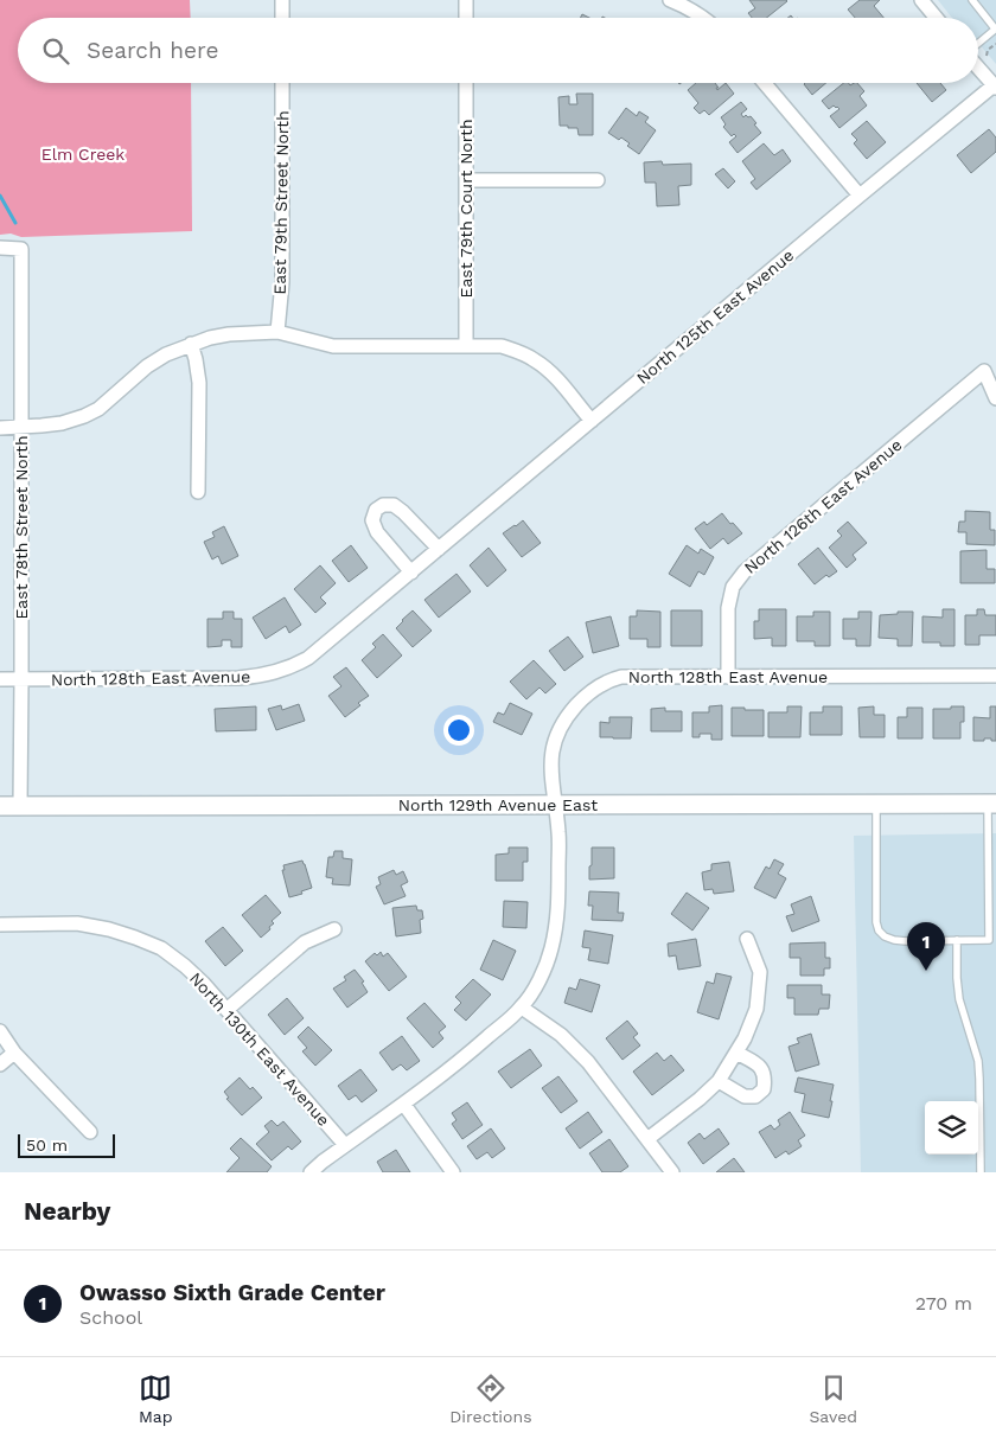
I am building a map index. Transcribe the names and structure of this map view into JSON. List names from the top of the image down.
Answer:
{
  "streets": {
    "main road": ["North 129th Avenue East"],
    "street": [
      "East 79th Street North",
      "East 79th Court North",
      "North 125th East Avenue",
      "North 126th East Avenue",
      "East 78th Street North",
      "North 128th East Avenue",
      "North 130th East Avenue"
    ]
  },
  "crossings": [
    ["North 125th East Avenue", "North 128th East Avenue"],
    ["North 126th East Avenue", "North 128th East Avenue"],
    ["East 78th Street North", "North 128th East Avenue"],
    ["East 78th Street North", "North 129th Avenue East"],
    ["North 128th East Avenue", "North 129th Avenue East"],
    ["North 128th East Avenue", "North 130th East Avenue"]
  ],
  "parks": ["Elm Creek"],
  "scale_bar": "50 m",
  "page": {
    "search": "Search here",
    "pins": "1",
    "scale": "50 m",
    "heading": "Nearby",
    "list": [
      {
        "mark": "1",
        "name": "Owasso Sixth Grade Center",
        "note": "School",
        "value": "270 m"
      }
    ],
    "nav": ["Map", "Directions", "Saved"]
  }
}
